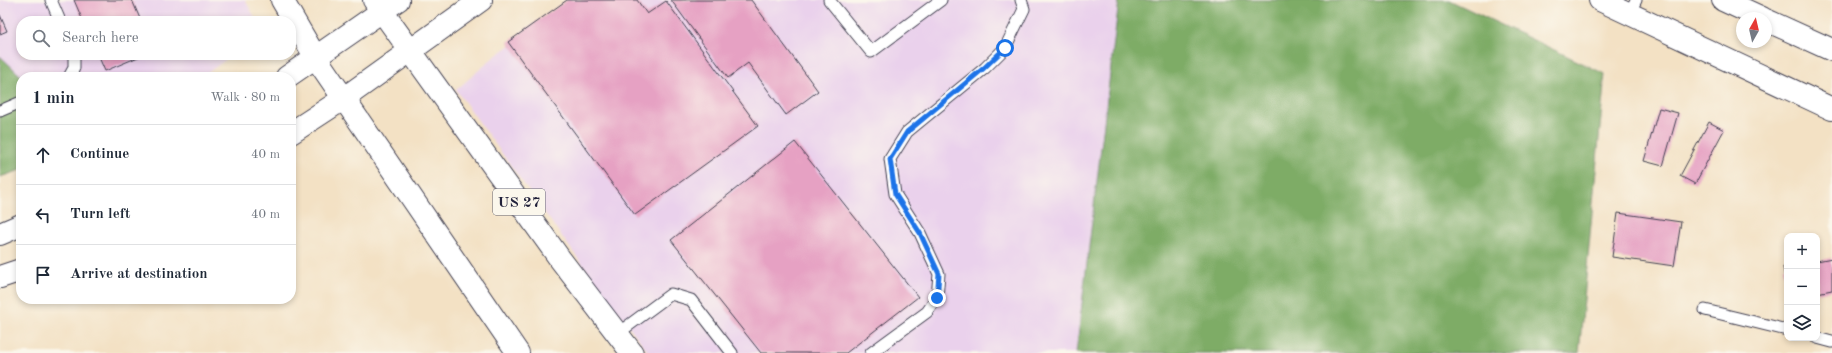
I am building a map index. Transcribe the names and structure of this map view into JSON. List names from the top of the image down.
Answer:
{
  "streets": {
    "main road": ["US 27"]
  },
  "north": "top",
  "page": {
    "search": "Search here",
    "heading": ["1 min", "Walk · 80 m"],
    "list": [
      ["Continue", "40 m"],
      ["Turn left", "40 m"],
      "Arrive at destination"
    ],
    "map_buttons": ["+", "−"]
  }
}
